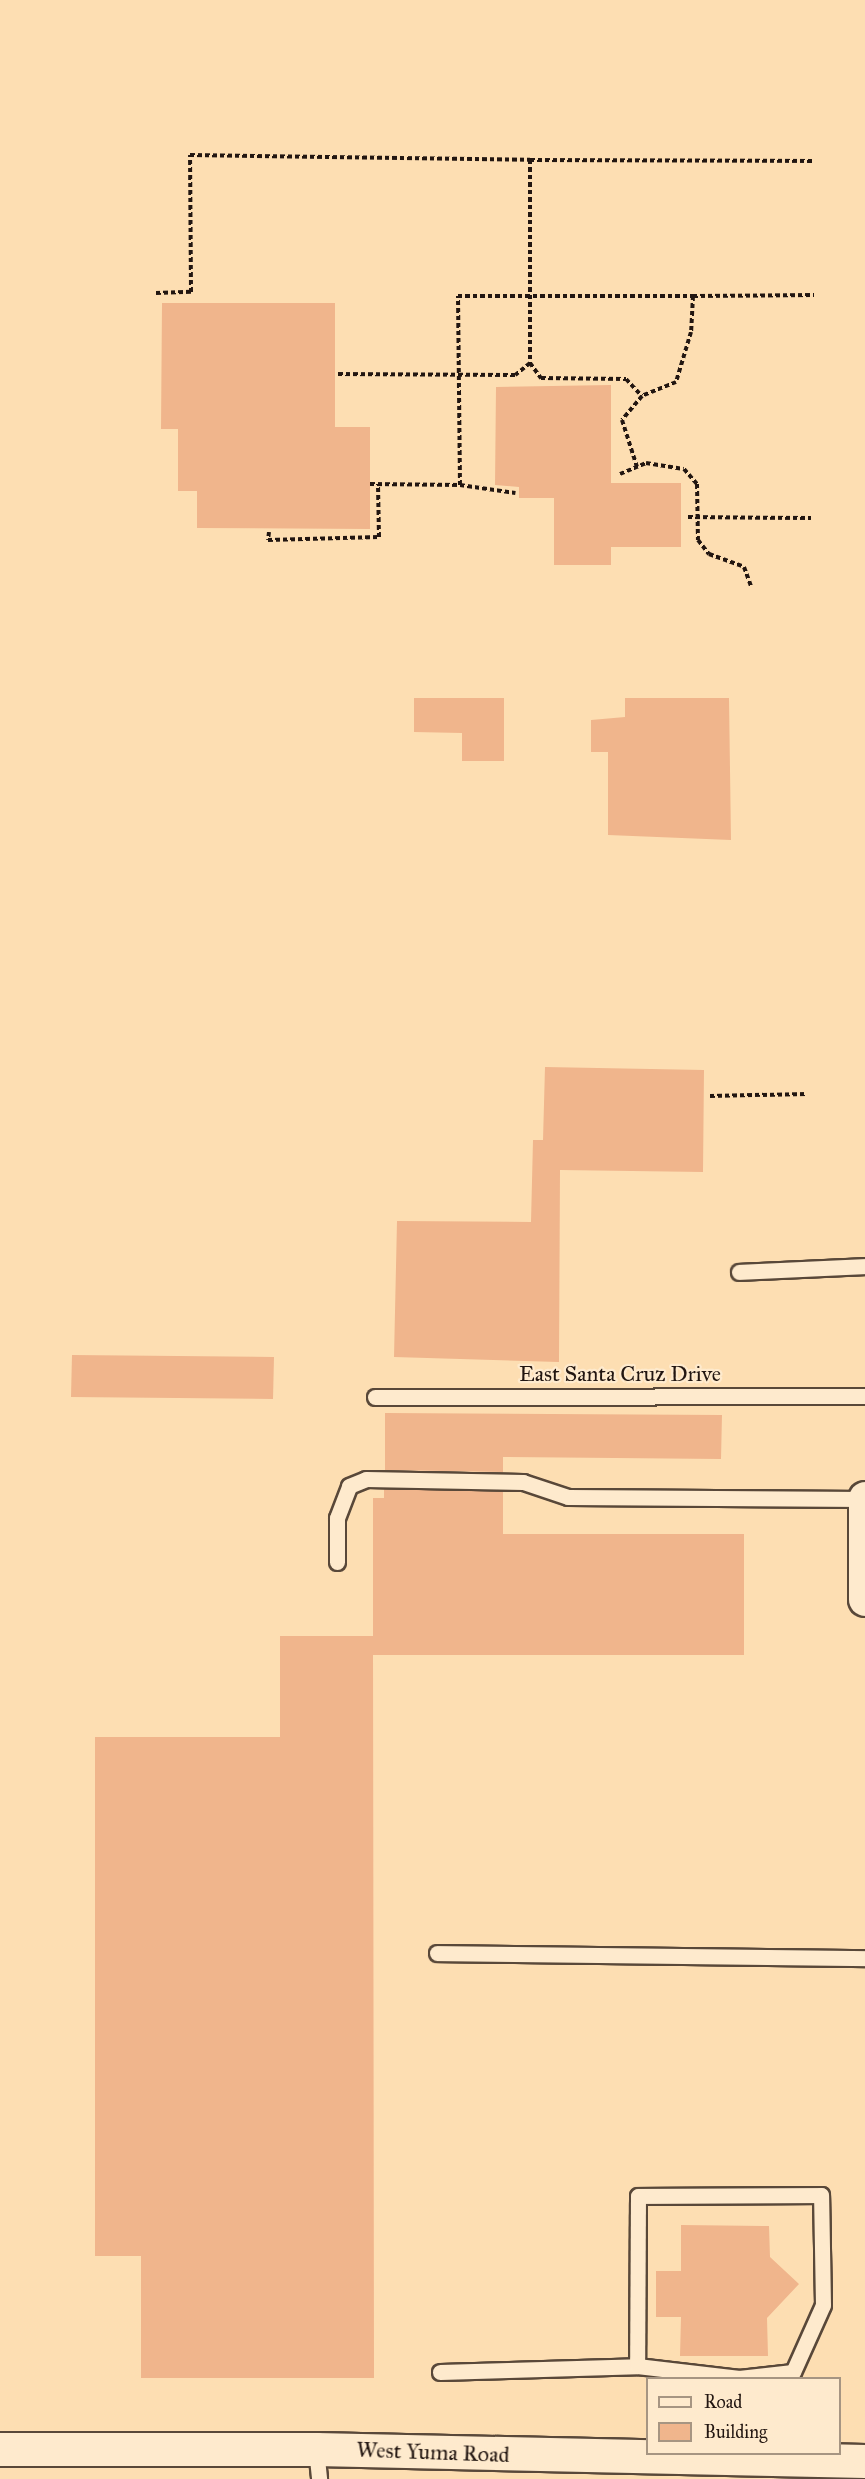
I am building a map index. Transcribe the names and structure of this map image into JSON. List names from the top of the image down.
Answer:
{
  "streets": {
    "main road": ["West Yuma Road"],
    "lane": ["East Santa Cruz Drive"]
  },
  "legend": ["Road", "Building"]
}
